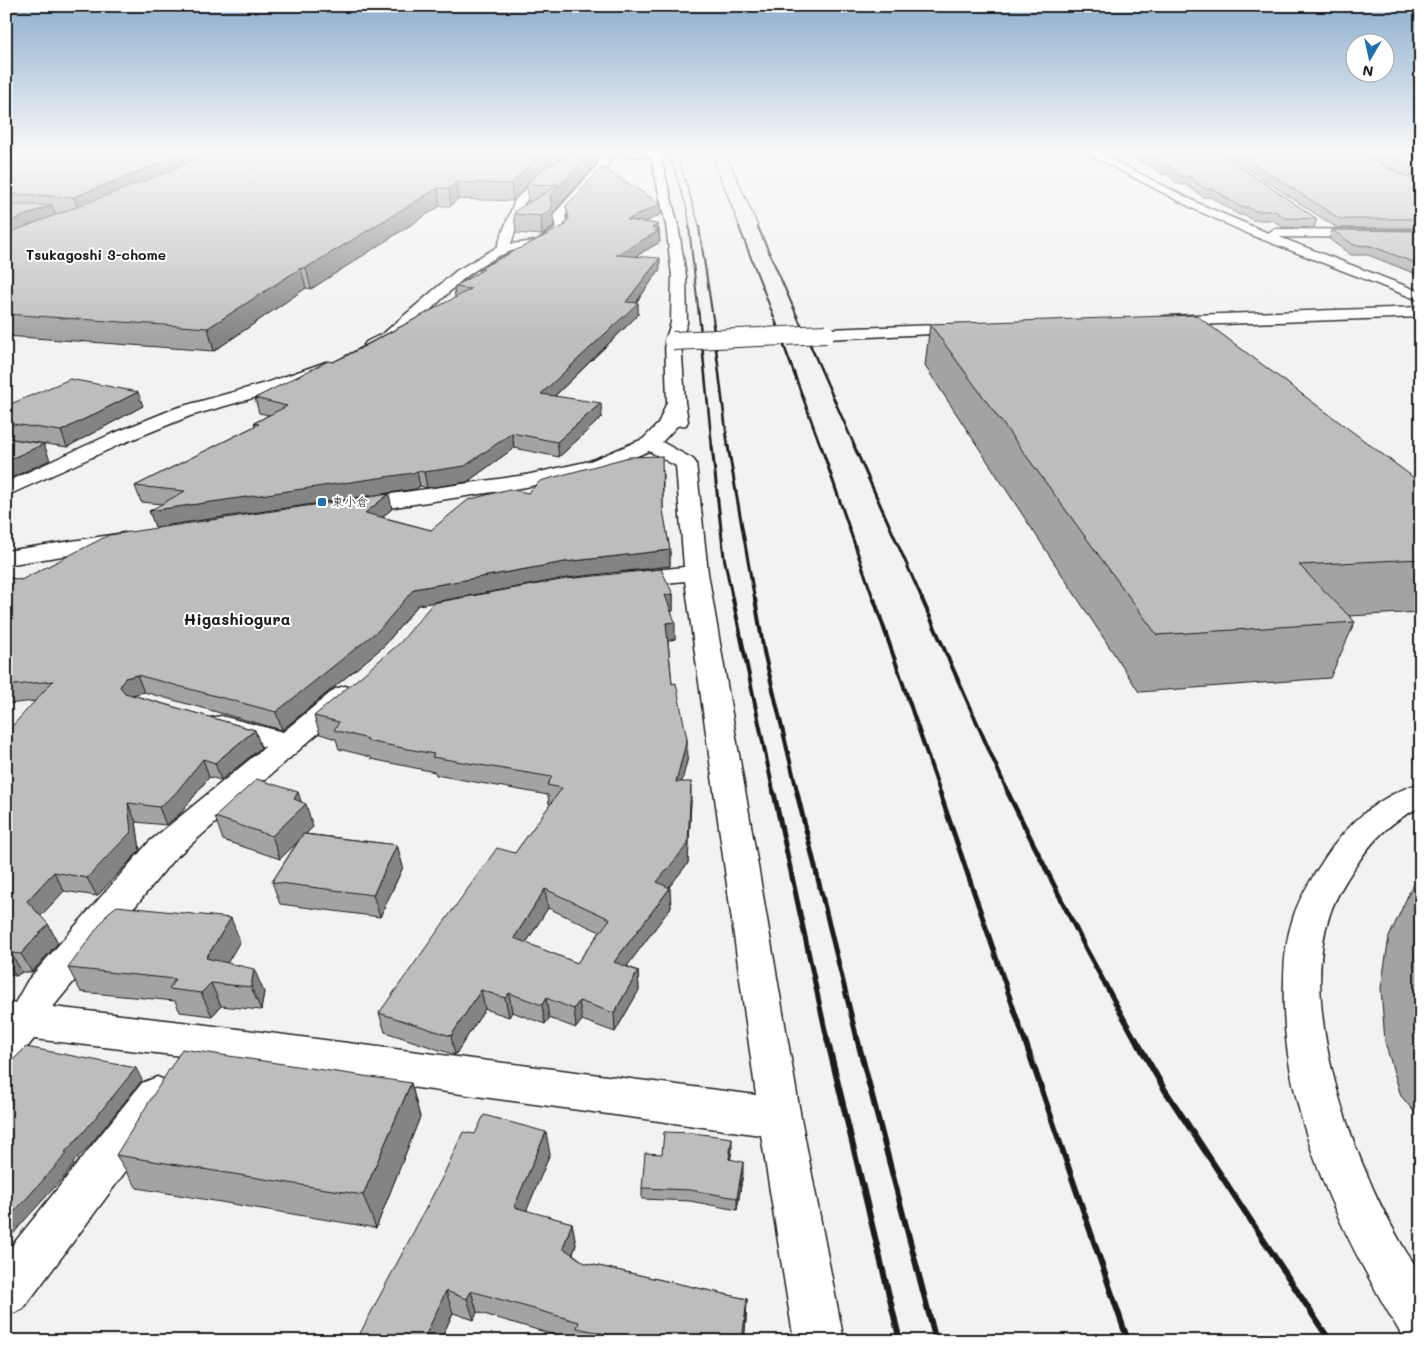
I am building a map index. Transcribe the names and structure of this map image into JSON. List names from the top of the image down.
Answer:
{
  "districts": ["Tsukagoshi 3-chome", "Higashiogura"],
  "places": {
    "transit": ["東小倉"]
  },
  "north": "bottom"
}
